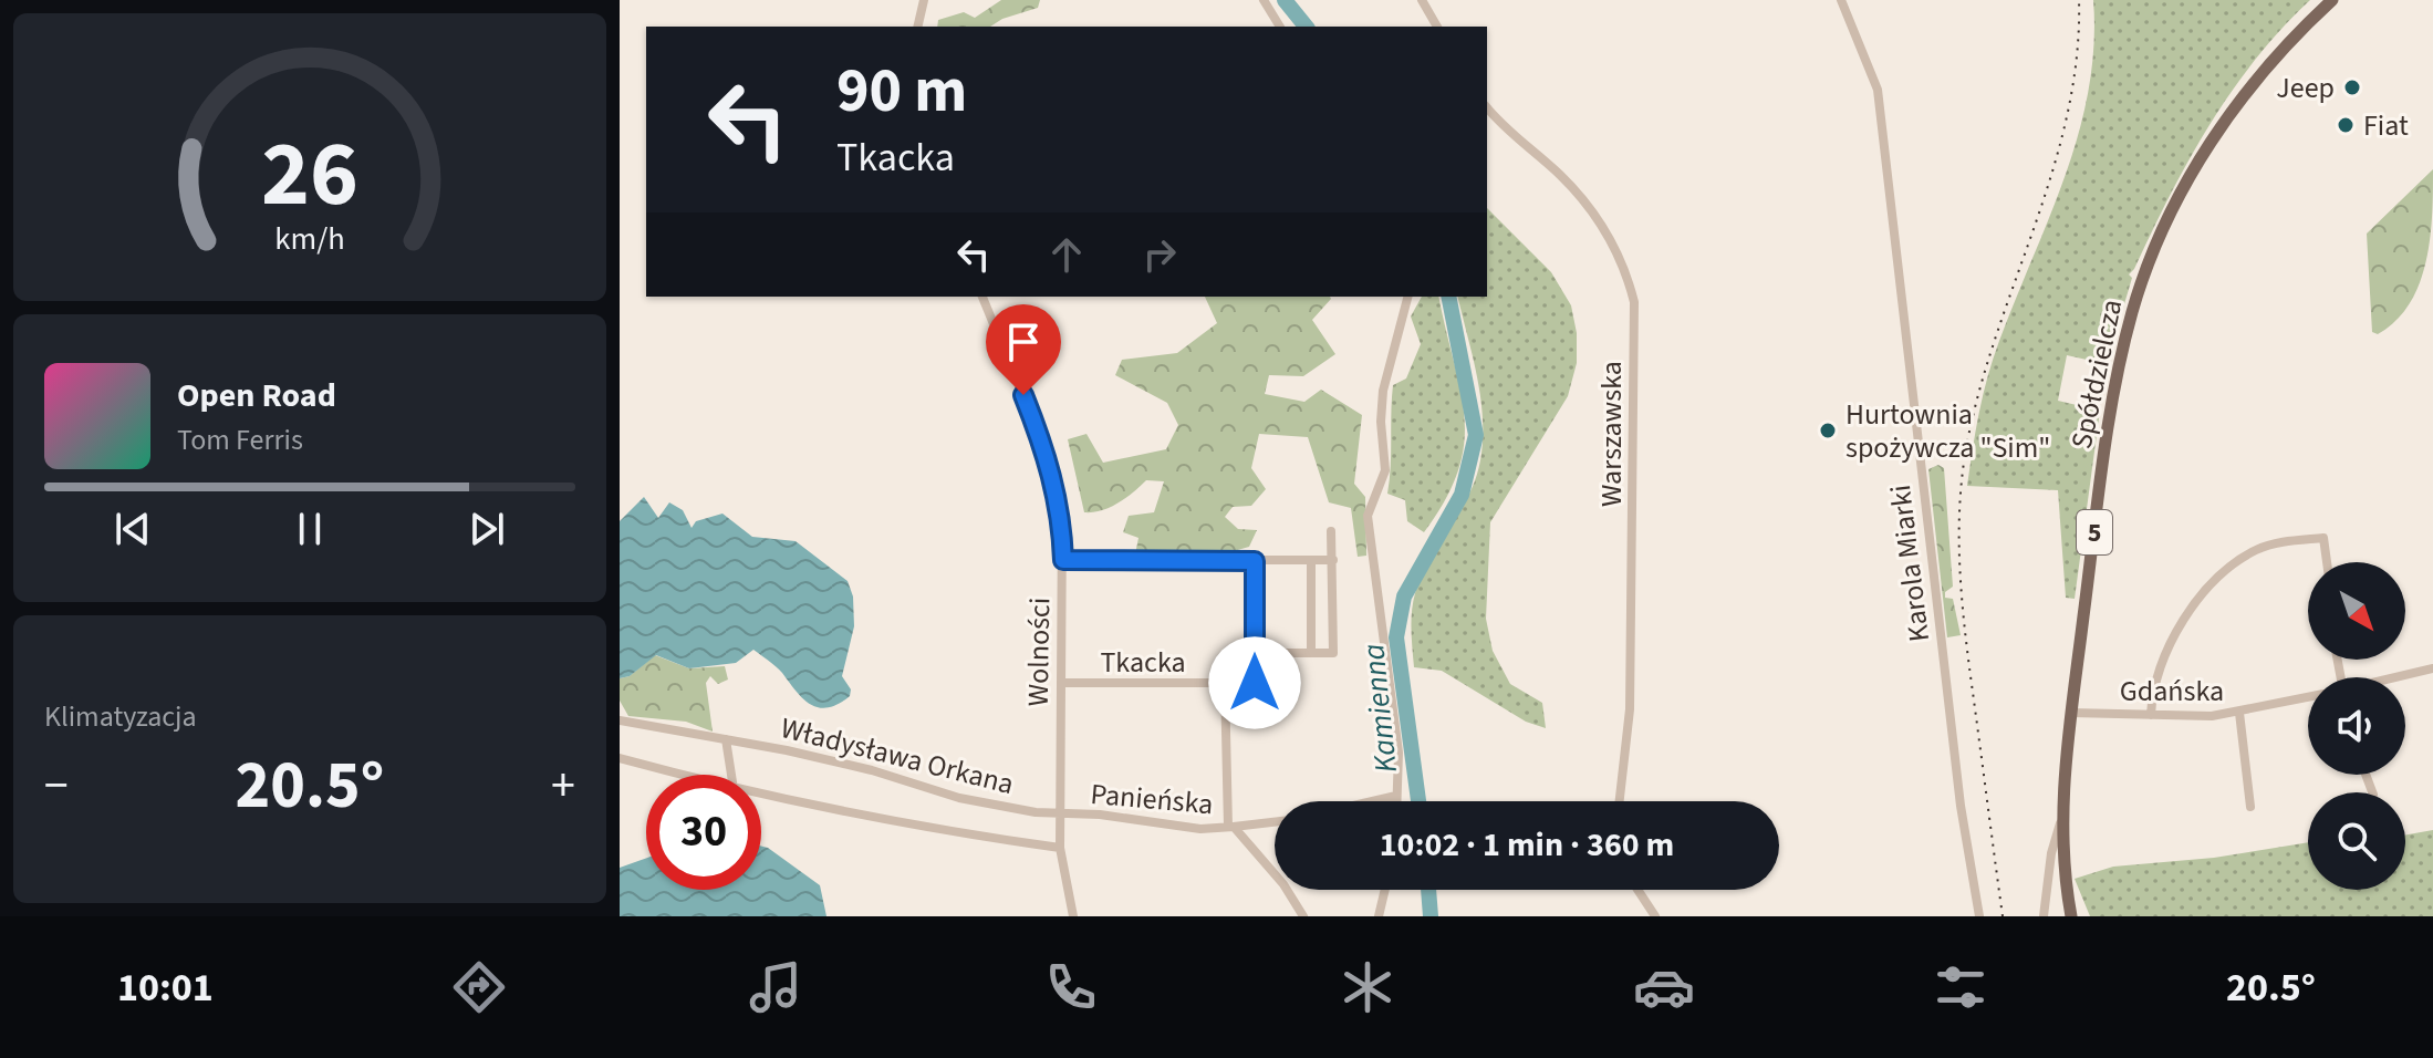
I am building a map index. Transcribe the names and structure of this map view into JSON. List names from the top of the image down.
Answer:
{
  "streets": {
    "main road": ["Spółdzielcza", "5"],
    "street": [
      "Warszawska",
      "Karola Miarki",
      "Wolności",
      "Tkacka",
      "Gdańska",
      "Władysława Orkana",
      "Panieńska"
    ]
  },
  "crossings": [
    ["Spółdzielcza", "5"],
    ["Spółdzielcza", "Gdańska"],
    ["Wolności", "Tkacka"],
    ["Wolności", "Władysława Orkana"],
    ["Wolności", "Panieńska"],
    ["Tkacka", "Panieńska"],
    ["Władysława Orkana", "Panieńska"]
  ],
  "water": ["Kamienna"],
  "places": ["Jeep", "Fiat", "Hurtownia spożywcza \"Sim\""],
  "north": "bottom right",
  "page": {
    "turn": ["90 m", "Tkacka"],
    "song": ["Open Road", "Tom Ferris"],
    "tile": "Klimatyzacja",
    "heat": ["−", "20.5°", "+"],
    "limit": "30",
    "trip": "10:02 · 1 min · 360 m",
    "tabs": ["10:01", "20.5°"],
    "gauge": ["26", "km/h"]
  }
}
